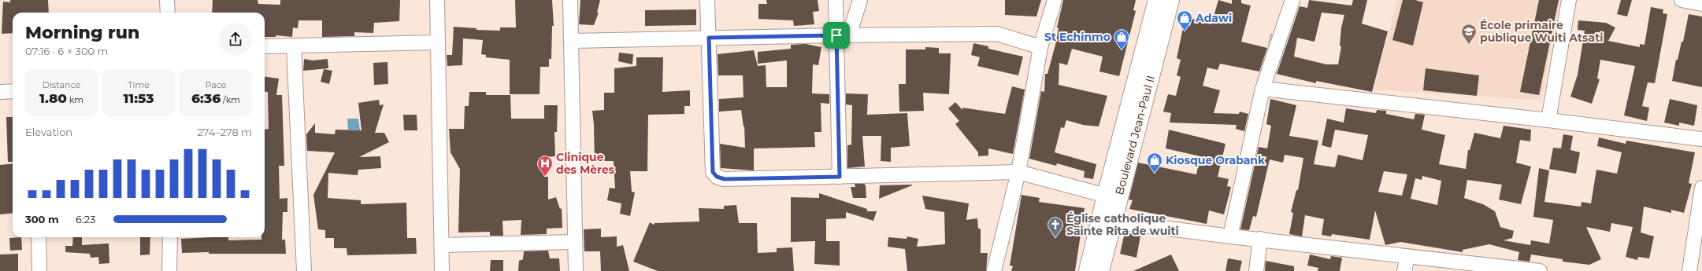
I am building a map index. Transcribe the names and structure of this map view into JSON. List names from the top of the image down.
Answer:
{
  "streets": {
    "main road": ["Boulevard Jean-Paul II"]
  },
  "places": {
    "shop": ["Adawi", "St Echinmo", "Kiosque Orabank"],
    "school or university": ["École primaire publique Wuiti Atsati"],
    "hospital": ["Clinique des Mères"],
    "church": ["Église catholique Sainte Rita de wuiti"]
  },
  "page": {
    "heading": ["Morning run", "07:16 · 6 × 300 m"],
    "stats": [
      ["Distance", "1.80 km"],
      ["Time", "11:53"],
      ["Pace", "6:36 /km"]
    ],
    "chart": ["Elevation", "274–278 m"],
    "list": [
      {
        "name": "300 m",
        "note": "6:23"
      }
    ]
  }
}
